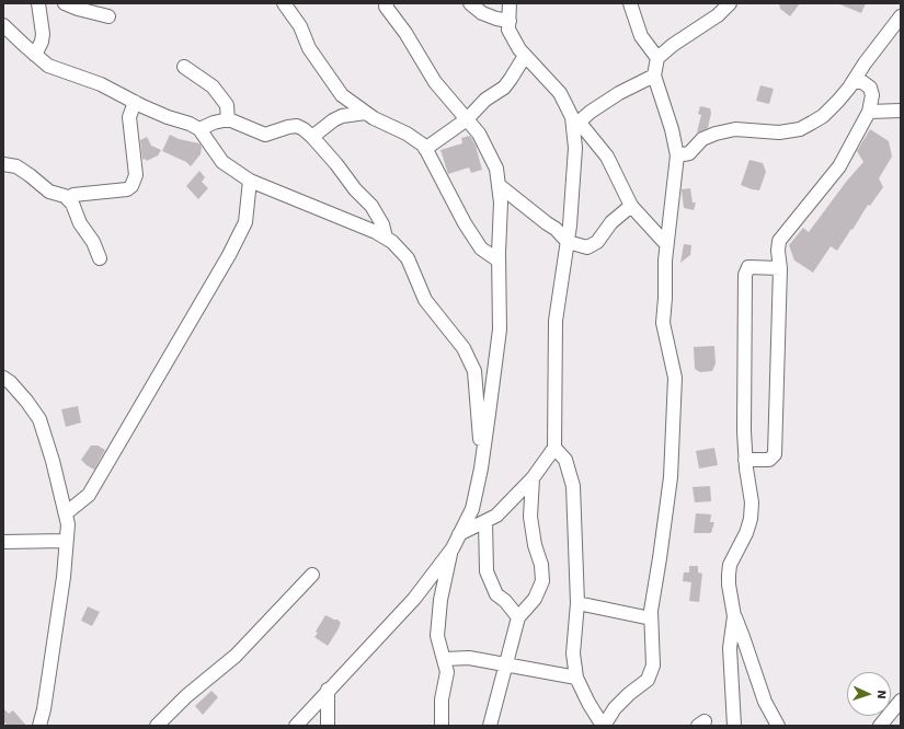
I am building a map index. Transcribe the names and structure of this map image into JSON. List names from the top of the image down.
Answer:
{
  "north": "right"
}
